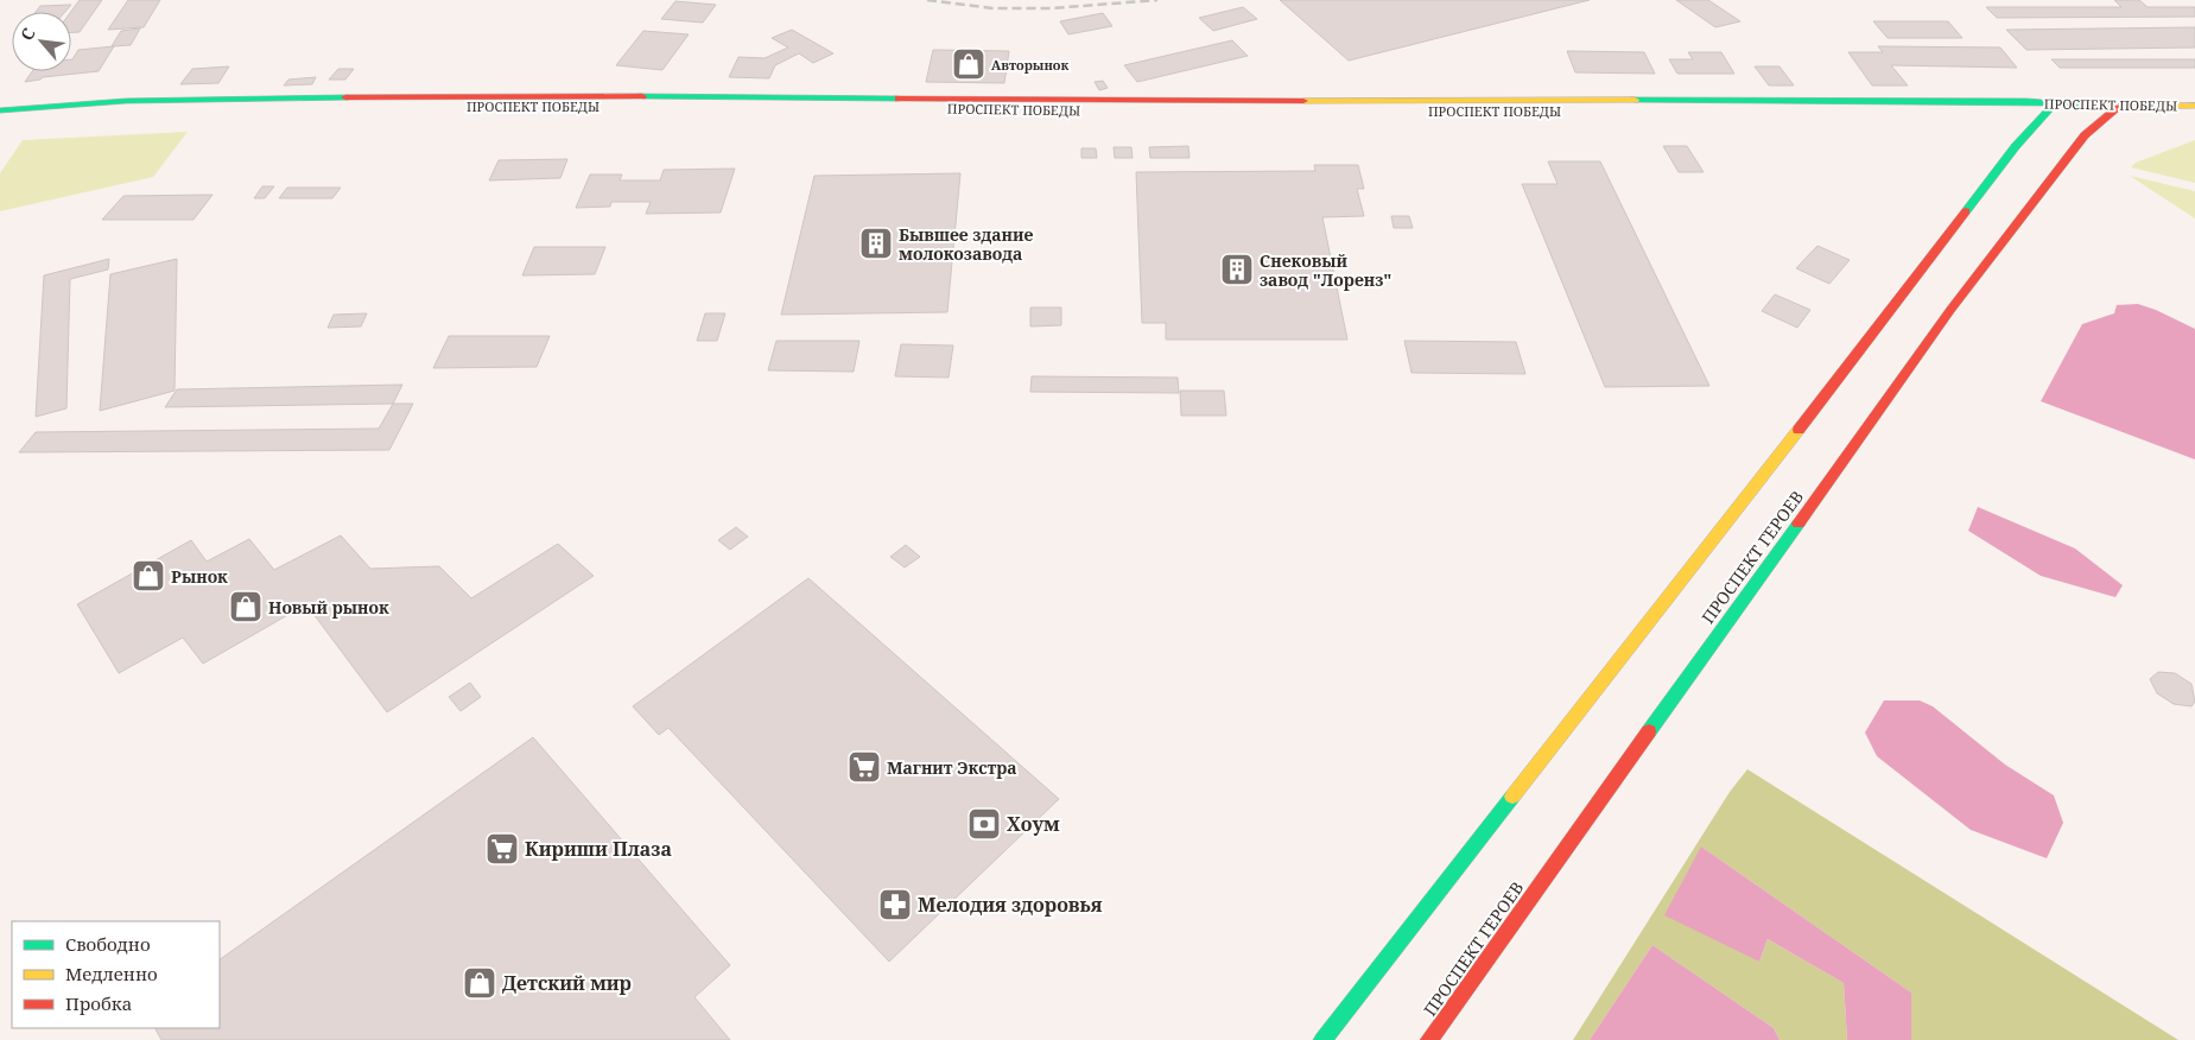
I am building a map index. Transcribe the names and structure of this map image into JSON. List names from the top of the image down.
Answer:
{
  "streets": {
    "main road": ["ПРОСПЕКТ ПОБЕДЫ", "ПРОСПЕКТ ГЕРОЕВ"]
  },
  "crossings": [
    ["ПРОСПЕКТ ПОБЕДЫ", "ПРОСПЕКТ ГЕРОЕВ"]
  ],
  "places": {
    "shop": [
      "Авторынок",
      "Рынок",
      "Новый рынок",
      "Детский мир"
    ],
    "building": ["Бывшее здание молокозавода", "Снековый завод \"Лоренз\""],
    "supermarket": ["Магнит Экстра", "Кириши Плаза"],
    "bank": ["Хоум"],
    "pharmacy": ["Мелодия здоровья"]
  },
  "legend": ["Свободно", "Медленно", "Пробка"],
  "north": "top left"
}
